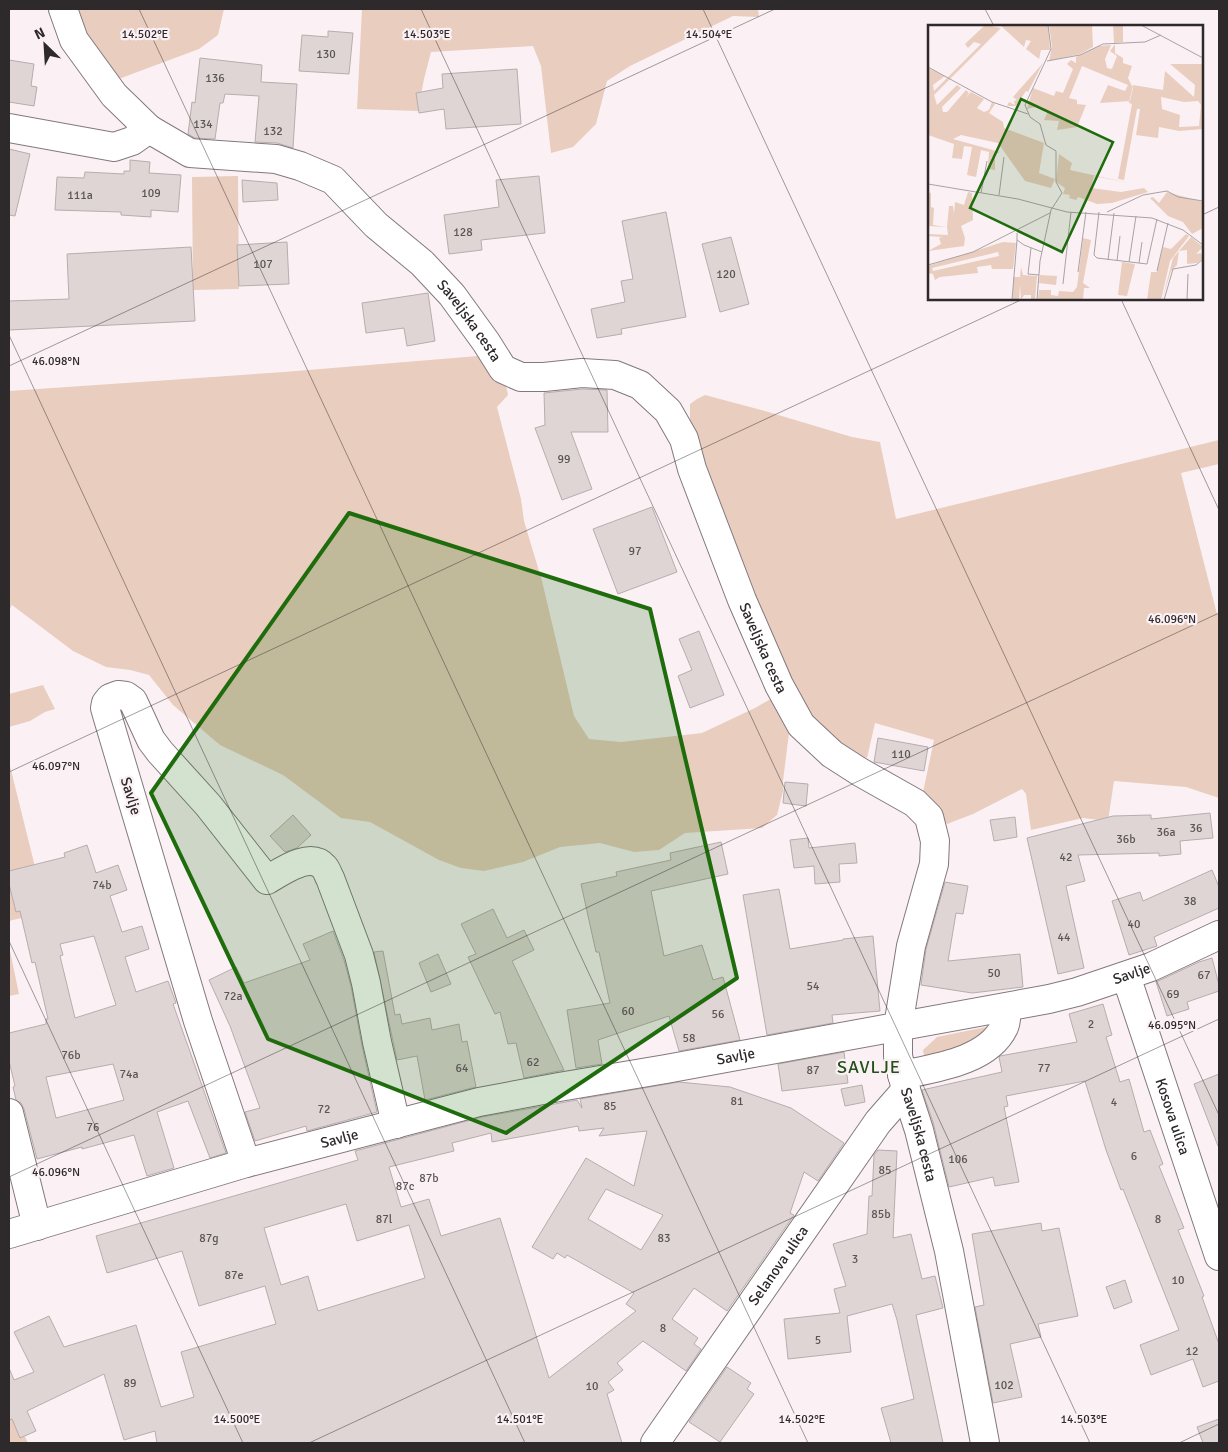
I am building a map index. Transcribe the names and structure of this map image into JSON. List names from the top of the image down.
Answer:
{
  "streets": {
    "street": [
      "Saveljska cesta",
      "Savlje",
      "Kosova ulica",
      "Selanova ulica"
    ]
  },
  "crossings": [
    ["Saveljska cesta", "Savlje"],
    ["Saveljska cesta", "Selanova ulica"],
    ["Savlje", "Kosova ulica"]
  ],
  "districts": ["SAVLJE"],
  "house_numbers": [
    "130",
    "136",
    "134",
    "132",
    "109",
    "111a",
    "128",
    "107",
    "120",
    "99",
    "97",
    "110",
    "36",
    "36a",
    "36b",
    "42",
    "74b",
    "38",
    "40",
    "44",
    "50",
    "67",
    "54",
    "69",
    "72a",
    "60",
    "56",
    "2",
    "58",
    "76b",
    "62",
    "64",
    "77",
    "87",
    "74a",
    "81",
    "4",
    "85",
    "72",
    "76",
    "6",
    "106",
    "85",
    "87b",
    "87c",
    "85b",
    "87l",
    "8",
    "87g",
    "83",
    "3",
    "87e",
    "10",
    "8",
    "5",
    "12",
    "89",
    "102",
    "10"
  ],
  "north": "top left",
  "coordinates": [
    "14.502°E",
    "14.503°E",
    "14.504°E",
    "46.098°N",
    "46.096°N",
    "46.097°N",
    "46.095°N",
    "14.500°E",
    "14.501°E"
  ]
}
